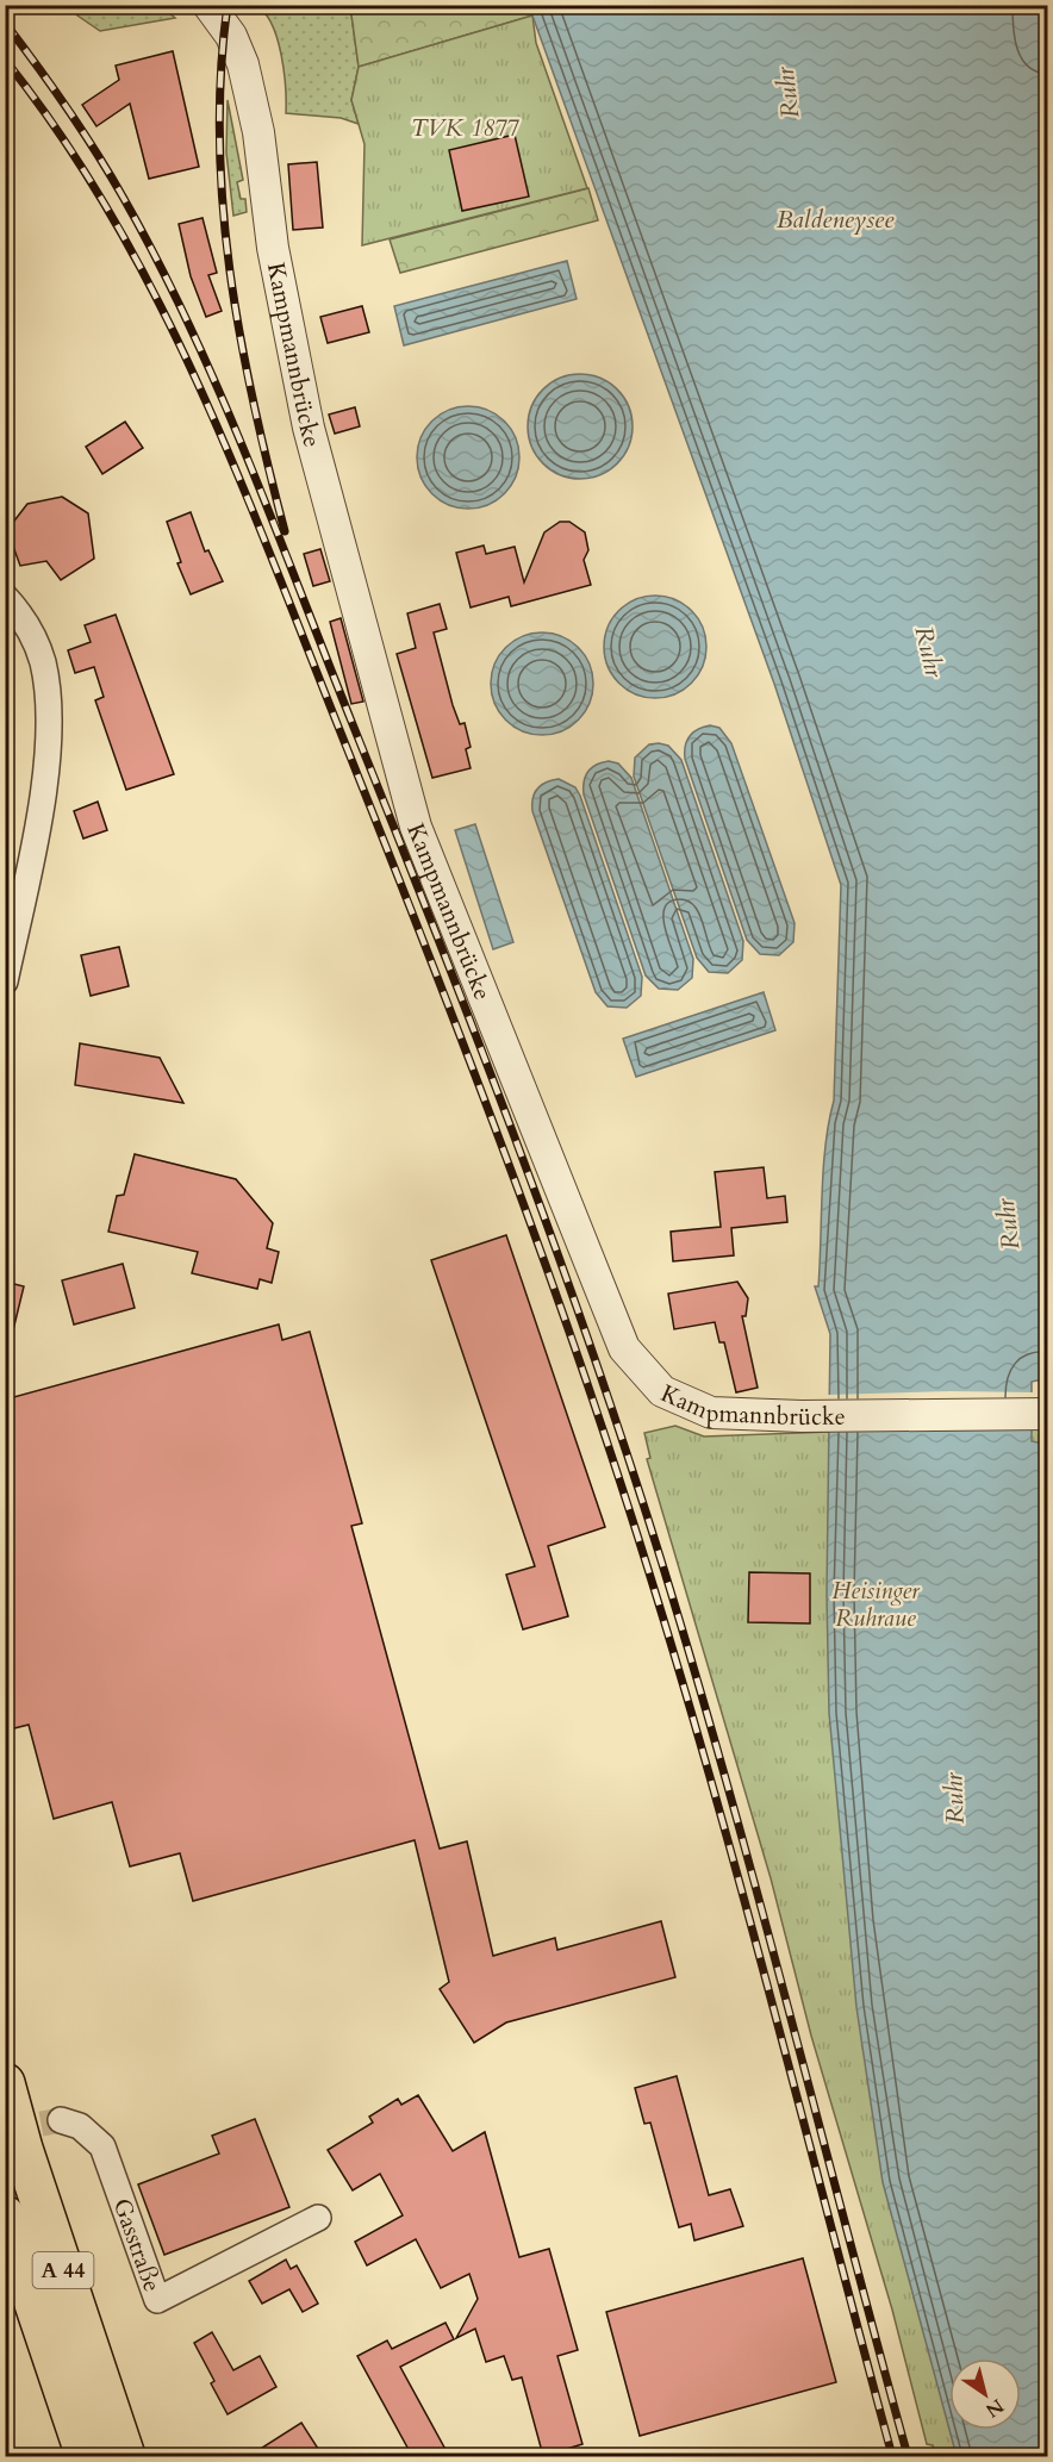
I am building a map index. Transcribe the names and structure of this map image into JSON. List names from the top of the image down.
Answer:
{
  "streets": {
    "highway": ["A 44"],
    "street": ["Kampmannbrücke", "Gasstraße"]
  },
  "water": ["Ruhr", "Baldeneysee"],
  "parks": ["TVK 1877", "Heisinger Ruhraue"],
  "north": "bottom right"
}
